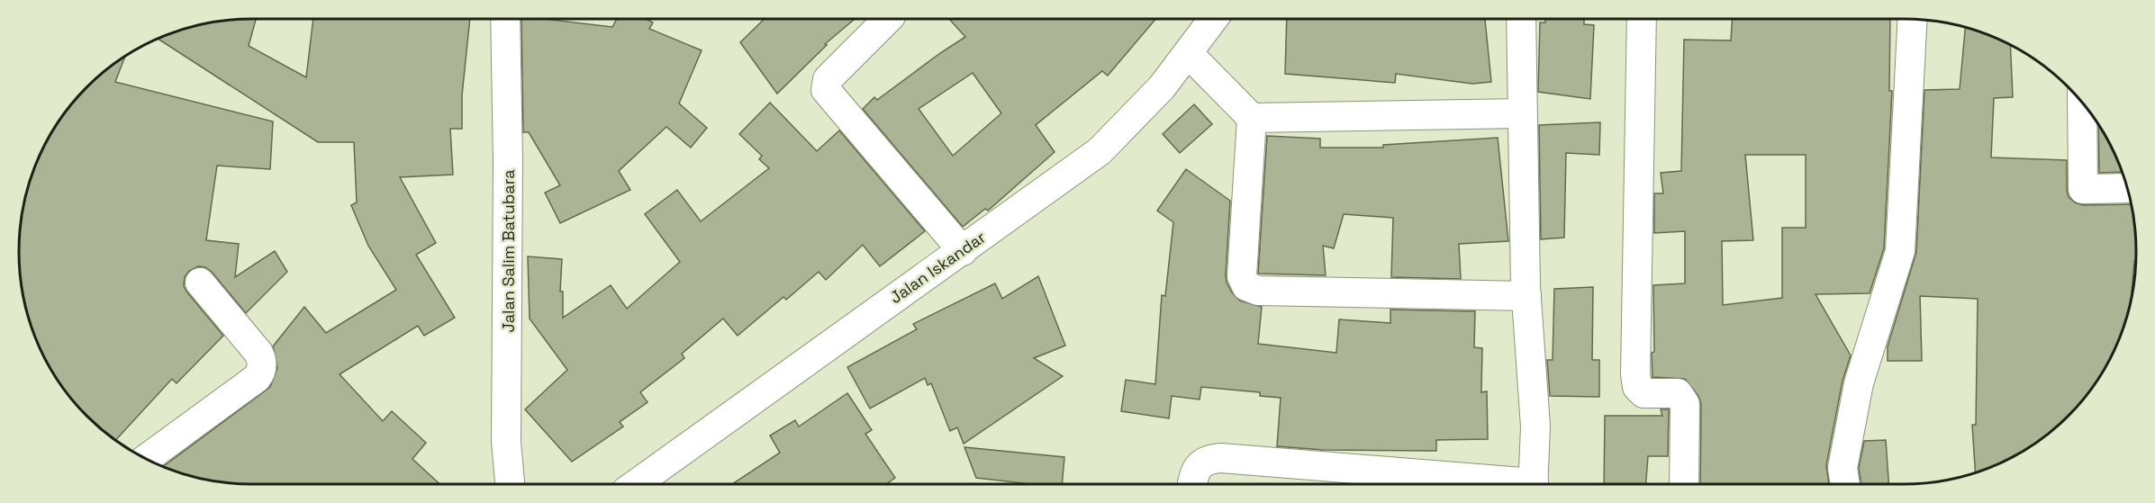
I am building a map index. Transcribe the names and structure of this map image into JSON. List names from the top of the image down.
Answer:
{
  "streets": {
    "street": ["Jalan Salim Batubara", "Jalan Iskandar"]
  }
}
